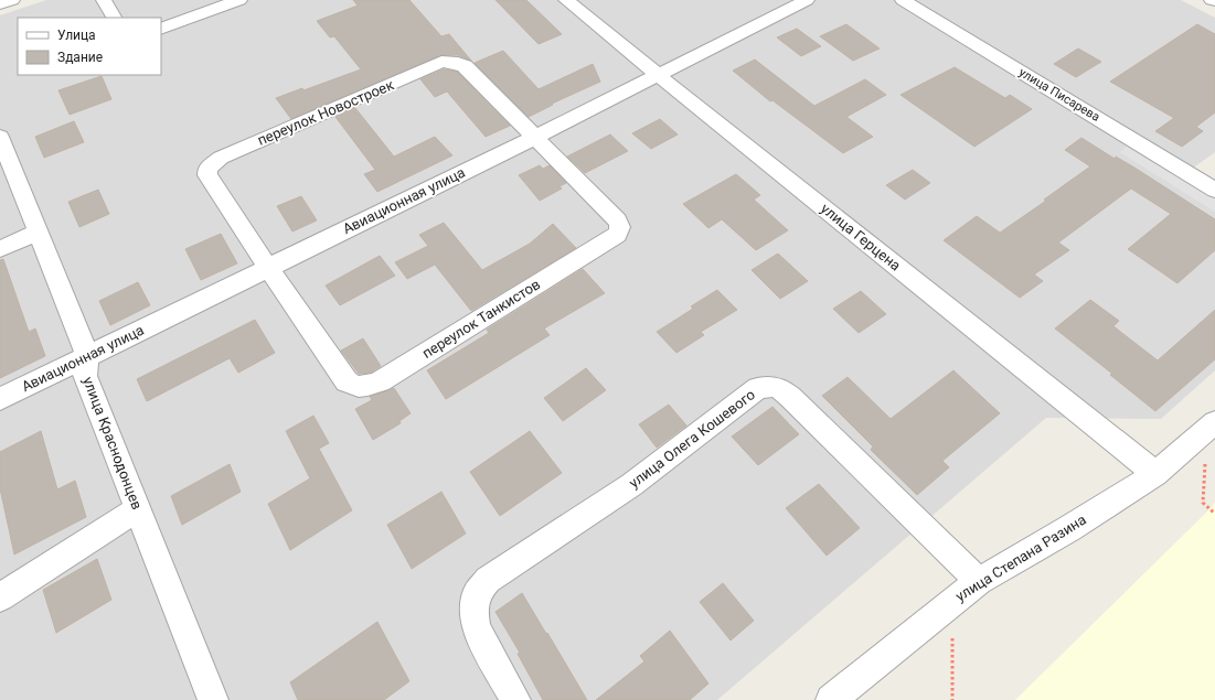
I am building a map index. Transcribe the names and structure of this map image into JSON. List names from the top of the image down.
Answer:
{
  "streets": {
    "street": [
      "улица Писарева",
      "переулок Новостроек",
      "Авиационная улица",
      "улица Герцена",
      "переулок Танкистов",
      "улица Олега Кошевого",
      "улица Краснодонцев",
      "улица Степана Разина"
    ]
  },
  "crossings": [
    ["переулок Новостроек", "Авиационная улица"],
    ["переулок Новостроек", "переулок Танкистов"],
    ["Авиационная улица", "улица Герцена"],
    ["Авиационная улица", "переулок Танкистов"],
    ["Авиационная улица", "улица Краснодонцев"],
    ["улица Герцена", "улица Степана Разина"],
    ["улица Олега Кошевого", "улица Степана Разина"]
  ],
  "legend": ["Улица", "Здание"]
}
